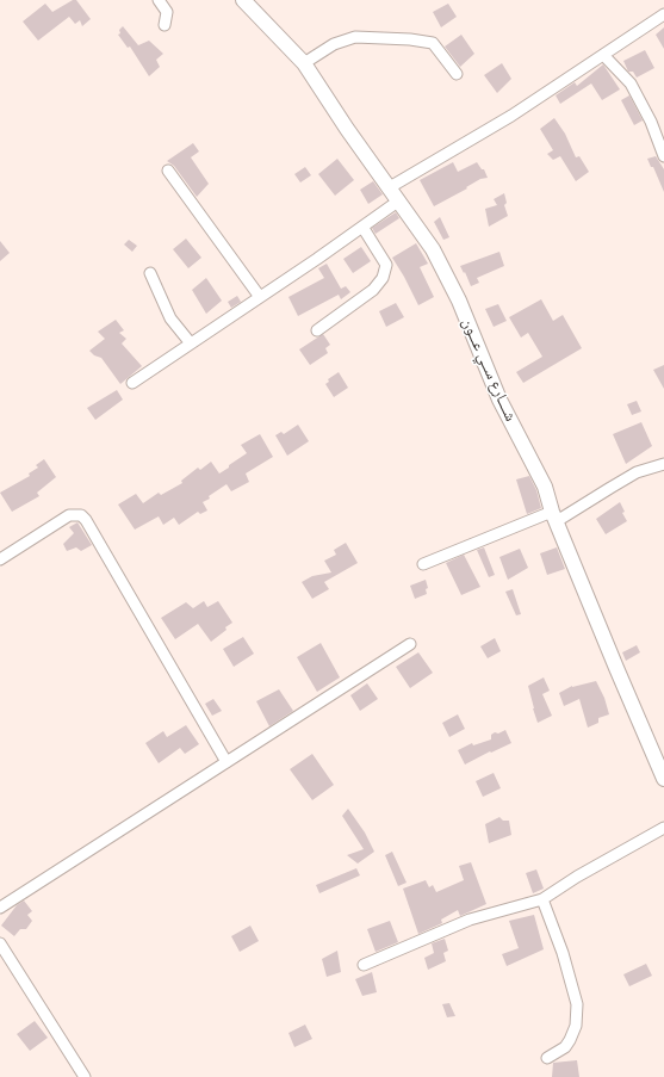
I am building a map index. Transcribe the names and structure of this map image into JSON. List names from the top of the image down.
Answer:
{
  "streets": {
    "street": ["شــــارع ســي عـــون"]
  }
}
